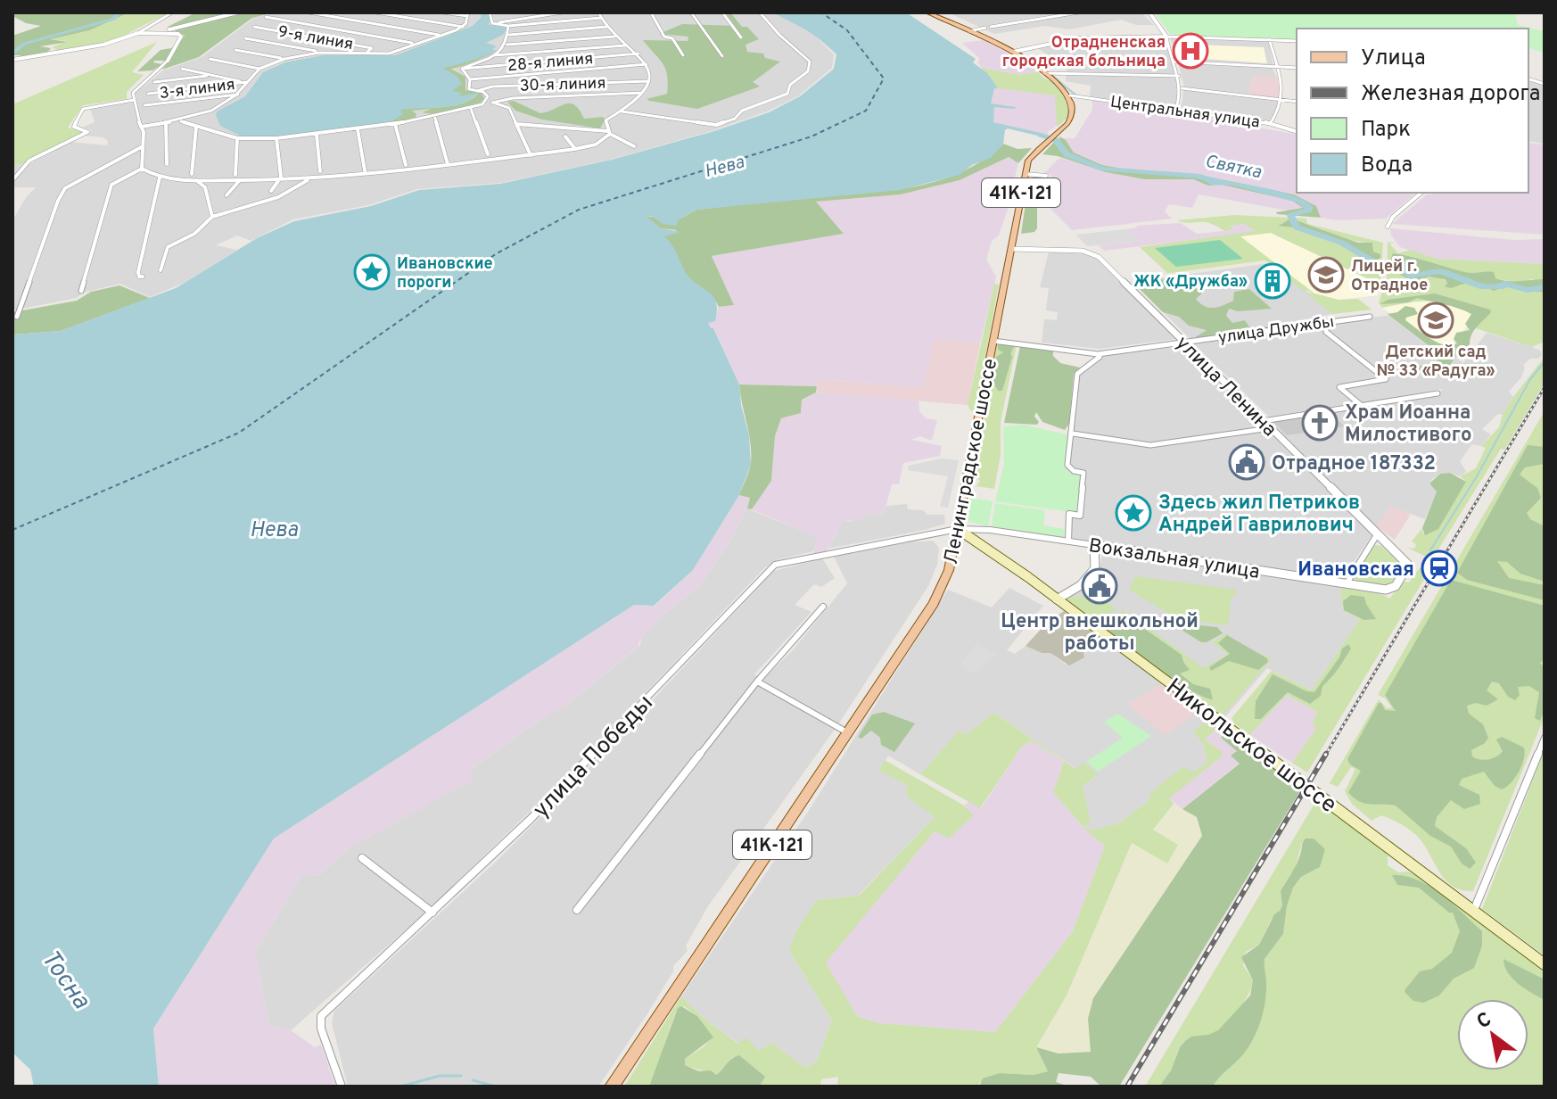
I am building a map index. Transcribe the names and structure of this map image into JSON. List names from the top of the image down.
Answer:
{
  "streets": {
    "main road": ["41К-121", "Ленинградское шоссе", "Никольское шоссе"],
    "street": [
      "9-я линия",
      "28-я линия",
      "30-я линия",
      "3-я линия",
      "Центральная улица",
      "улица Дружбы",
      "улица Ленина",
      "Вокзальная улица",
      "улица Победы"
    ]
  },
  "crossings": [
    ["Центральная улица", "Ленинградское шоссе"],
    ["улица Дружбы", "улица Ленина"],
    ["улица Дружбы", "Ленинградское шоссе"],
    ["улица Ленина", "Ленинградское шоссе"],
    ["улица Ленина", "Вокзальная улица"],
    ["Ленинградское шоссе", "Вокзальная улица"],
    ["Ленинградское шоссе", "Никольское шоссе"],
    ["Ленинградское шоссе", "улица Победы"],
    ["Вокзальная улица", "Никольское шоссе"],
    ["Вокзальная улица", "улица Победы"],
    ["Никольское шоссе", "улица Победы"]
  ],
  "water": ["Нева", "Святка", "Тосна"],
  "places": {
    "hospital": ["Отрадненская городская больница"],
    "place": ["Ивановские пороги", "Здесь жил Петриков Андрей Гаврилович"],
    "school or university": ["Лицей г. Отрадное", "Детский сад № 33 «Радуга»"],
    "building": ["ЖК «Дружба»"],
    "church": ["Храм Иоанна Милостивого"],
    "public building": ["Отрадное 187332", "Центр внешкольной работы"],
    "station": ["Ивановская"]
  },
  "legend": [
    "Улица",
    "Железная дорога",
    "Парк",
    "Вода"
  ],
  "north": "top left"
}
